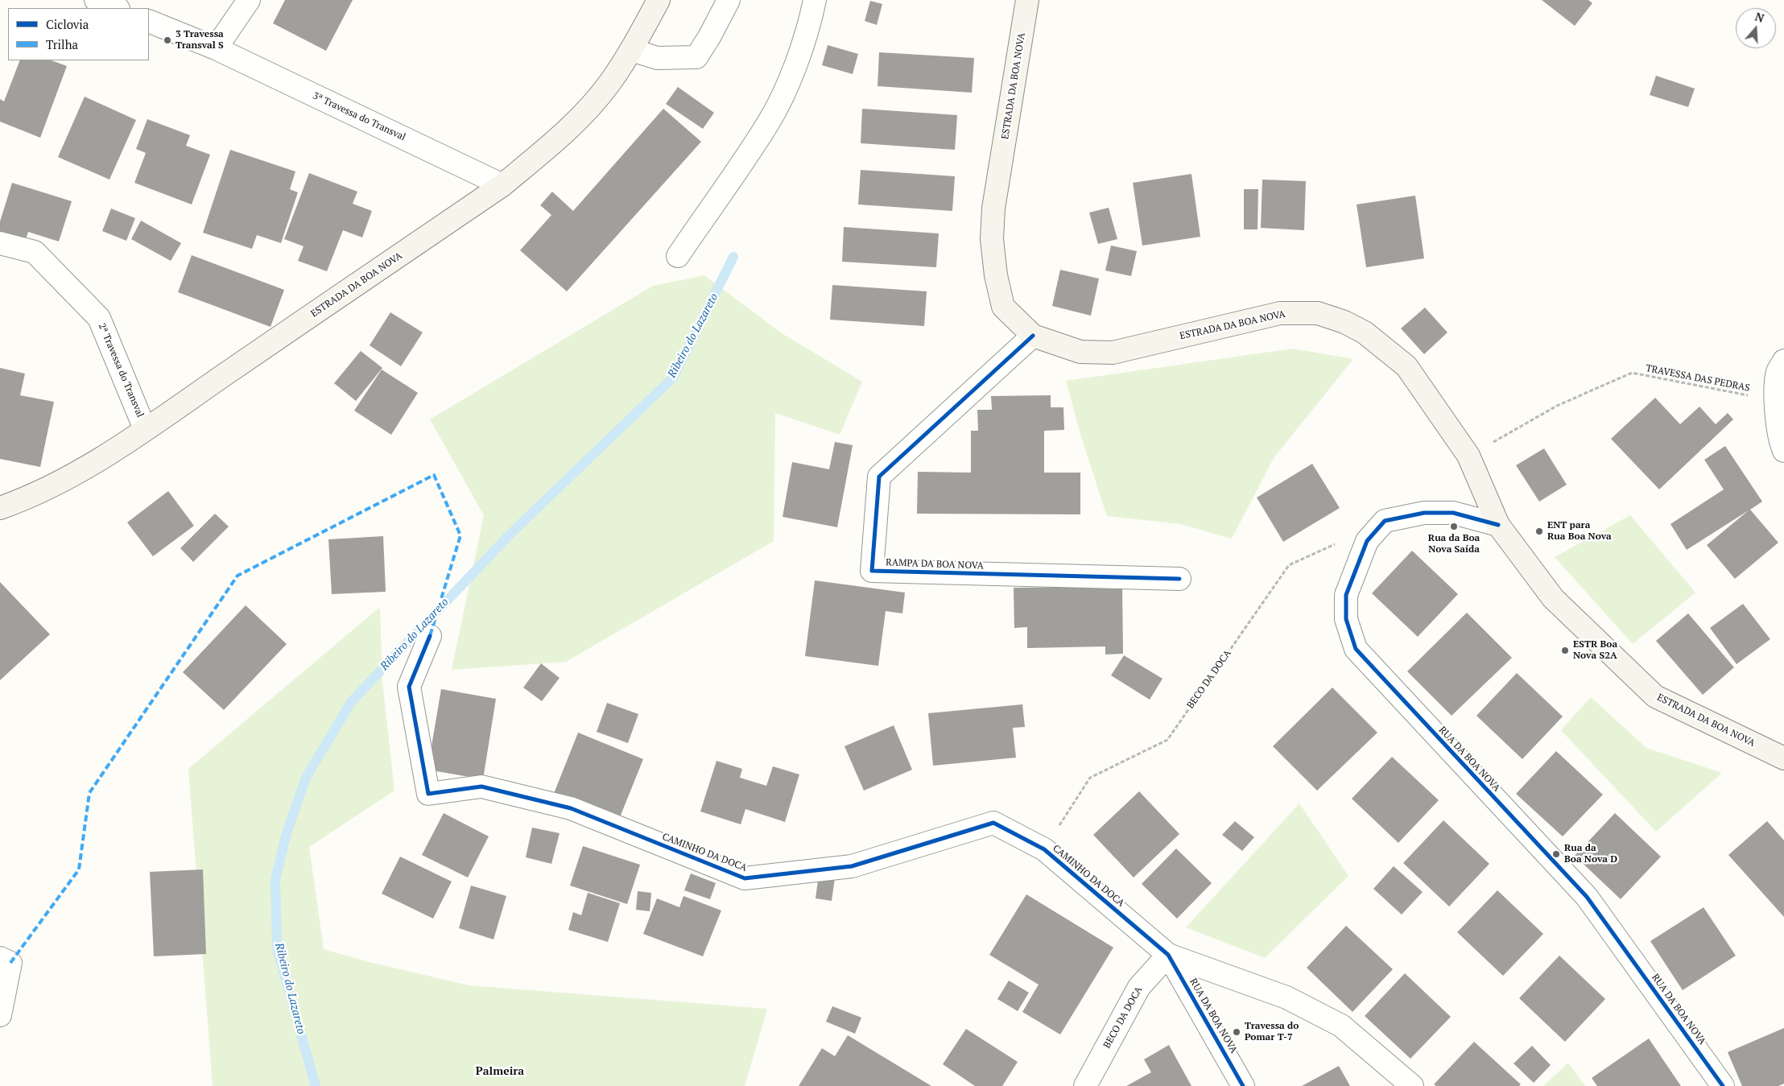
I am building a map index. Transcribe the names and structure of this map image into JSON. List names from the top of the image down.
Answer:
{
  "streets": {
    "main road": ["ESTRADA DA BOA NOVA"],
    "street": [
      "3ª Travessa do Transval",
      "2ª Travessa do Transval",
      "RAMPA DA BOA NOVA",
      "BECO DA DOCA",
      "RUA DA BOA NOVA",
      "CAMINHO DA DOCA"
    ],
    "path": ["TRAVESSA DAS PEDRAS"]
  },
  "crossings": [
    ["ESTRADA DA BOA NOVA", "3ª Travessa do Transval"],
    ["ESTRADA DA BOA NOVA", "2ª Travessa do Transval"],
    ["ESTRADA DA BOA NOVA", "TRAVESSA DAS PEDRAS"],
    ["ESTRADA DA BOA NOVA", "RAMPA DA BOA NOVA"],
    ["ESTRADA DA BOA NOVA", "RUA DA BOA NOVA"],
    ["BECO DA DOCA", "RUA DA BOA NOVA"],
    ["BECO DA DOCA", "CAMINHO DA DOCA"],
    ["RUA DA BOA NOVA", "CAMINHO DA DOCA"]
  ],
  "districts": ["Palmeira"],
  "water": ["Ribeiro do Lazareto"],
  "places": [
    "3 Travessa Transval S",
    "Rua da Boa Nova Saída",
    "ENT para Rua Boa Nova",
    "ESTR Boa Nova S2A",
    "Rua da Boa Nova D",
    "Travessa do Pomar T-7"
  ],
  "legend": ["Ciclovia", "Trilha"],
  "north": "top"
}
